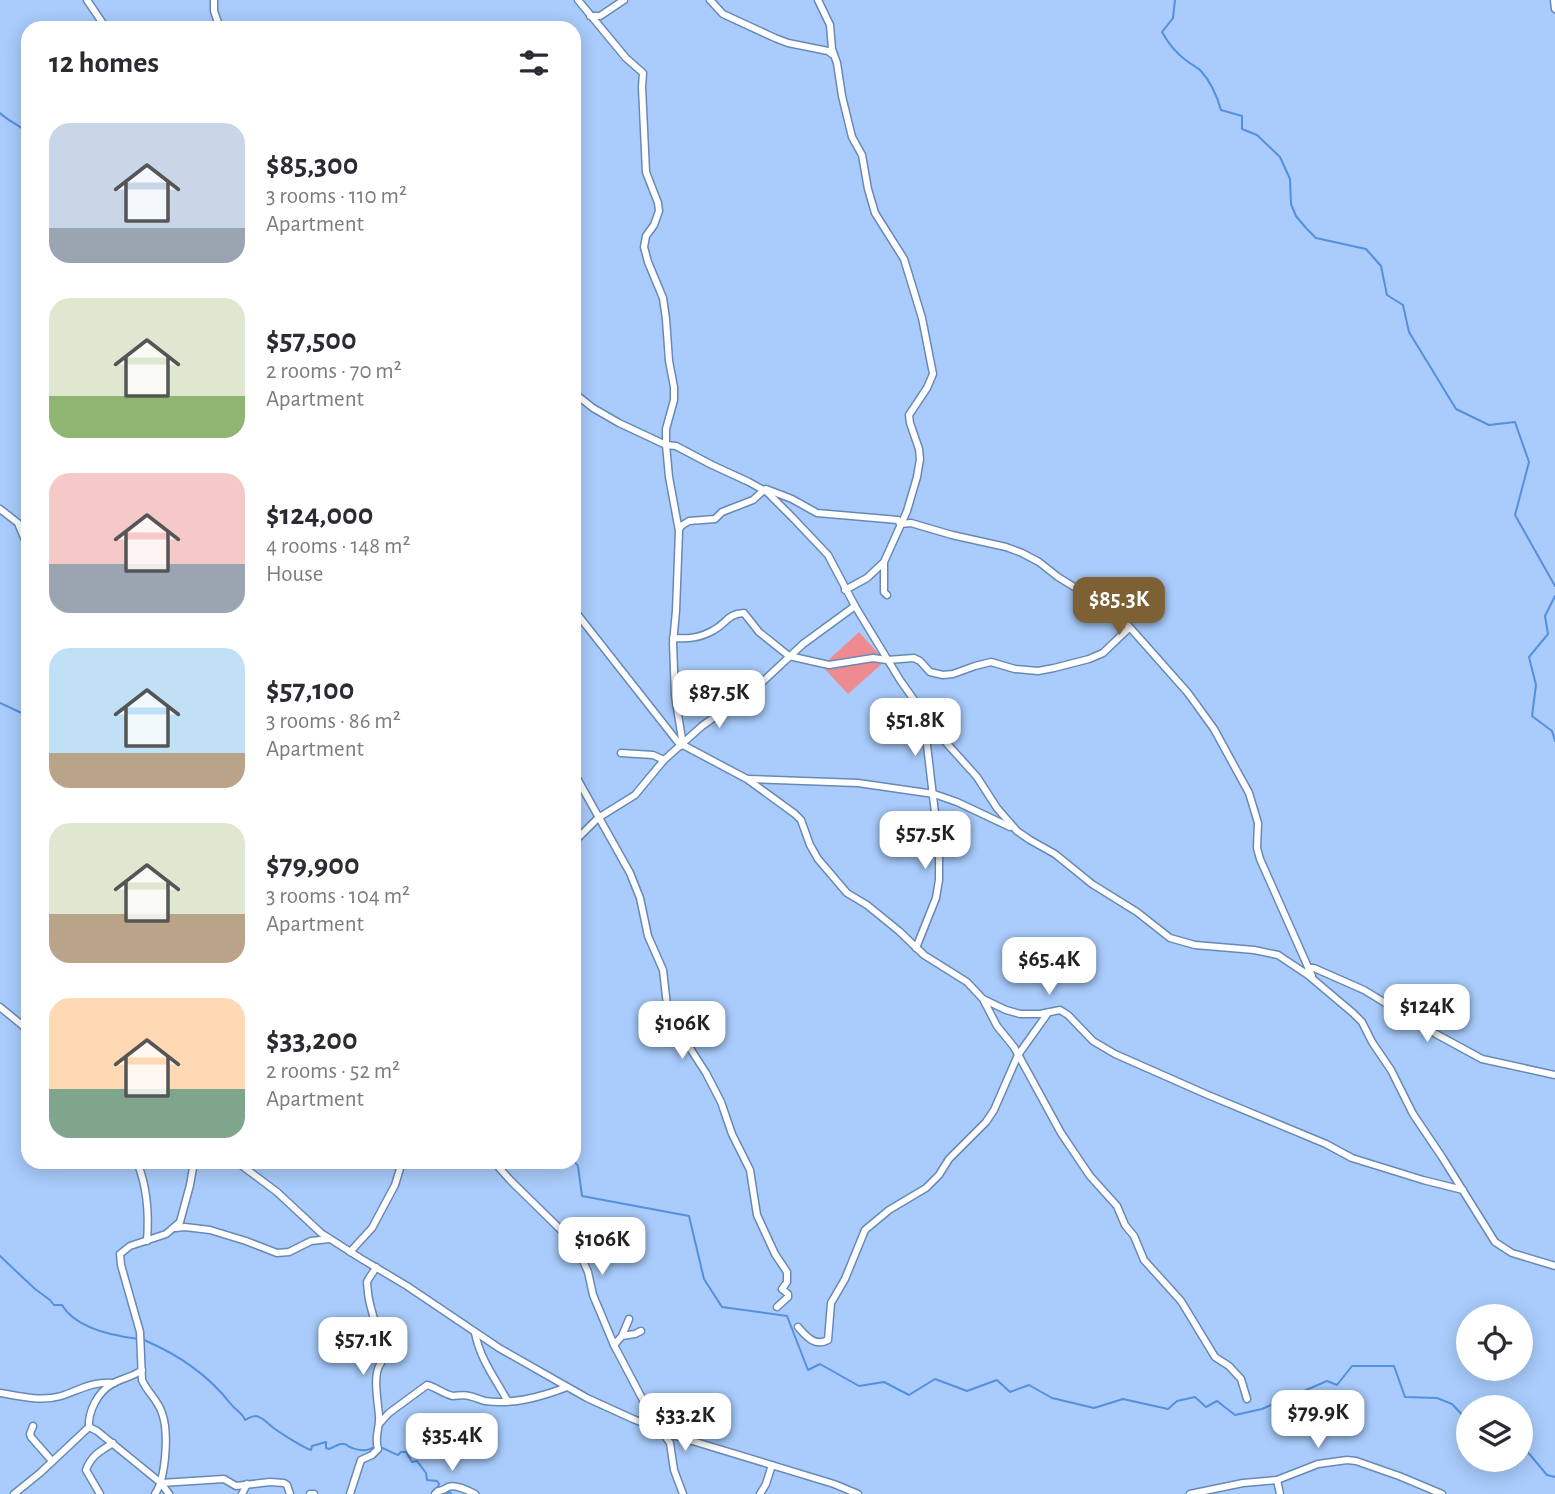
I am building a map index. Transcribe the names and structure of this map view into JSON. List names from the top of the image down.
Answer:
{
  "page": {
    "heading": "12 homes",
    "list": [
      {
        "name": "$85,300",
        "note": "3 rooms · 110 m² · Apartment"
      },
      {
        "name": "$57,500",
        "note": "2 rooms · 70 m² · Apartment"
      },
      {
        "name": "$124,000",
        "note": "4 rooms · 148 m² · House"
      },
      {
        "name": "$57,100",
        "note": "3 rooms · 86 m² · Apartment"
      },
      {
        "name": "$79,900",
        "note": "3 rooms · 104 m² · Apartment"
      },
      {
        "name": "$33,200",
        "note": "2 rooms · 52 m² · Apartment"
      }
    ],
    "price": [
      "$85.3K",
      "$87.5K",
      "$51.8K",
      "$57.5K",
      "$65.4K",
      "$124K",
      "$106K",
      "$106K",
      "$57.1K",
      "$79.9K",
      "$33.2K",
      "$35.4K"
    ]
  }
}
